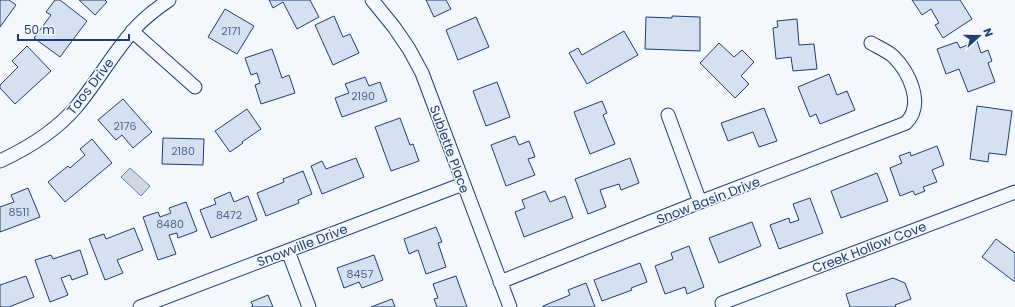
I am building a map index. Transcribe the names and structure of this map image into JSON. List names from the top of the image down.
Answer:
{
  "streets": {
    "street": [
      "Taos Drive",
      "Sublette Place",
      "Snow Basin Drive",
      "Snowville Drive",
      "Creek Hollow Cove"
    ]
  },
  "crossings": [
    ["Sublette Place", "Snow Basin Drive"],
    ["Sublette Place", "Snowville Drive"]
  ],
  "house_numbers": [
    "2171",
    "2190",
    "2176",
    "2180",
    "8511",
    "8472",
    "8480",
    "8457"
  ],
  "scale_bar": "50 m",
  "north": "right"
}
